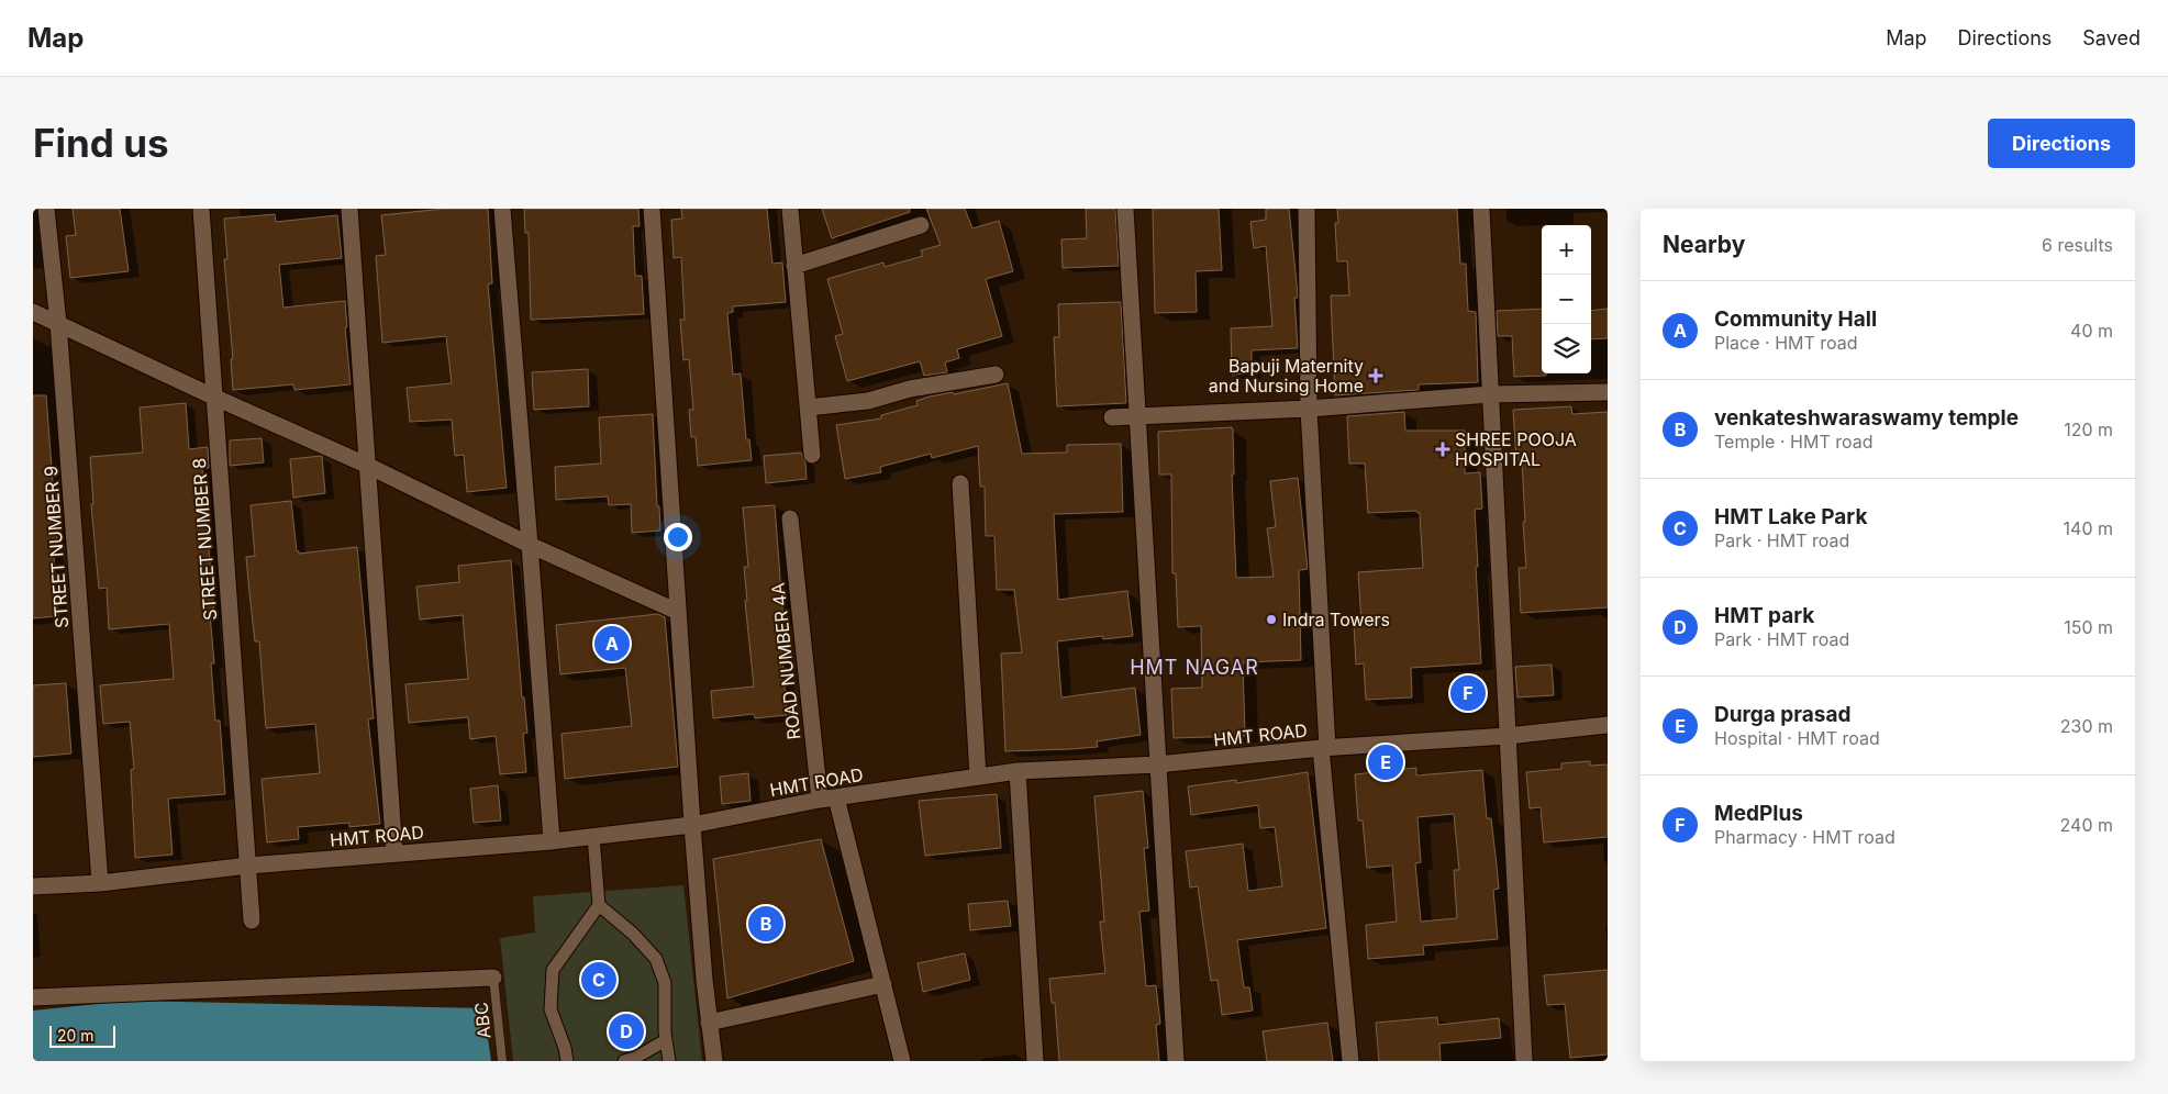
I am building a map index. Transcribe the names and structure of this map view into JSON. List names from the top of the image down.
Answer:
{
  "streets": {
    "street": [
      "STREET NUMBER 8",
      "STREET NUMBER 9",
      "ROAD NUMBER 4A",
      "HMT ROAD"
    ],
    "lane": ["ABC"]
  },
  "crossings": [
    ["STREET NUMBER 8", "HMT ROAD"],
    ["STREET NUMBER 9", "HMT ROAD"],
    ["ROAD NUMBER 4A", "HMT ROAD"]
  ],
  "districts": ["HMT NAGAR"],
  "places": {
    "health": ["Bapuji Maternity and Nursing Home", "SHREE POOJA HOSPITAL"],
    "other": ["Indra Towers"]
  },
  "scale_bar": "20 m",
  "page": {
    "header": "Map",
    "nav": ["Map", "Directions", "Saved"],
    "buttons": "Directions",
    "title": "Find us",
    "heading": ["Nearby", "6 results"],
    "map_buttons": ["+", "−"],
    "list": [
      {
        "mark": "A",
        "name": "Community Hall",
        "note": "Place · HMT road",
        "value": "40 m"
      },
      {
        "mark": "B",
        "name": "venkateshwaraswamy temple",
        "note": "Temple · HMT road",
        "value": "120 m"
      },
      {
        "mark": "C",
        "name": "HMT Lake Park",
        "note": "Park · HMT road",
        "value": "140 m"
      },
      {
        "mark": "D",
        "name": "HMT park",
        "note": "Park · HMT road",
        "value": "150 m"
      },
      {
        "mark": "E",
        "name": "Durga prasad",
        "note": "Hospital · HMT road",
        "value": "230 m"
      },
      {
        "mark": "F",
        "name": "MedPlus",
        "note": "Pharmacy · HMT road",
        "value": "240 m"
      }
    ],
    "pins": [
      "A",
      "F",
      "E",
      "B",
      "C",
      "D"
    ],
    "scale": "20 m"
  }
}
